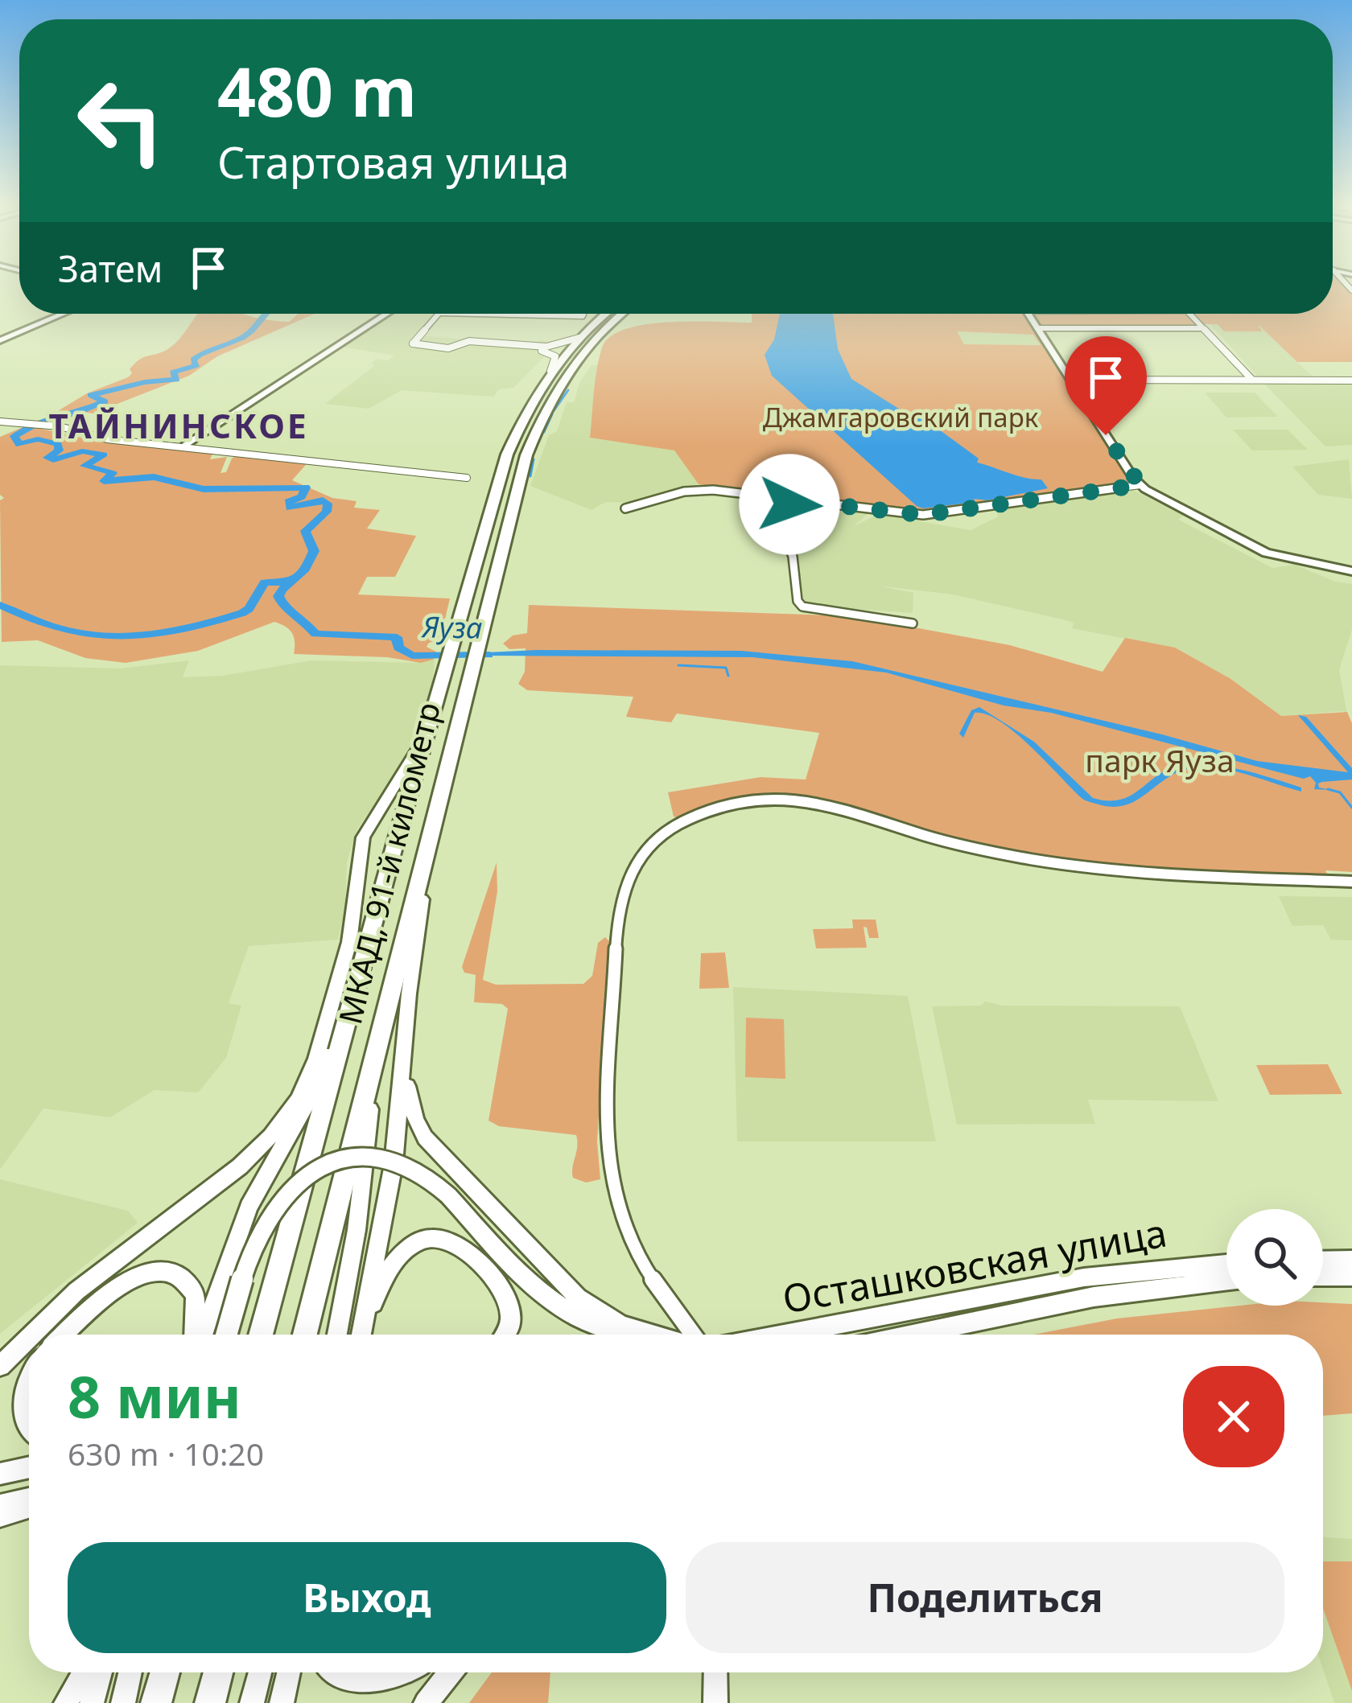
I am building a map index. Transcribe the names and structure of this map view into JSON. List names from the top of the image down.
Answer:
{
  "streets": {
    "highway": ["МКАД, 91-й километр"],
    "main road": ["Осташковская улица"]
  },
  "districts": ["ТАЙНИНСКОЕ"],
  "water": ["Яуза"],
  "parks": ["Джамгаровский парк", "парк Яуза"],
  "page": {
    "turn": ["480 m", "Стартовая улица"],
    "then": "Затем",
    "heading": ["8 мин", "630 m · 10:20"],
    "buttons": ["Выход", "Поделиться"]
  }
}
